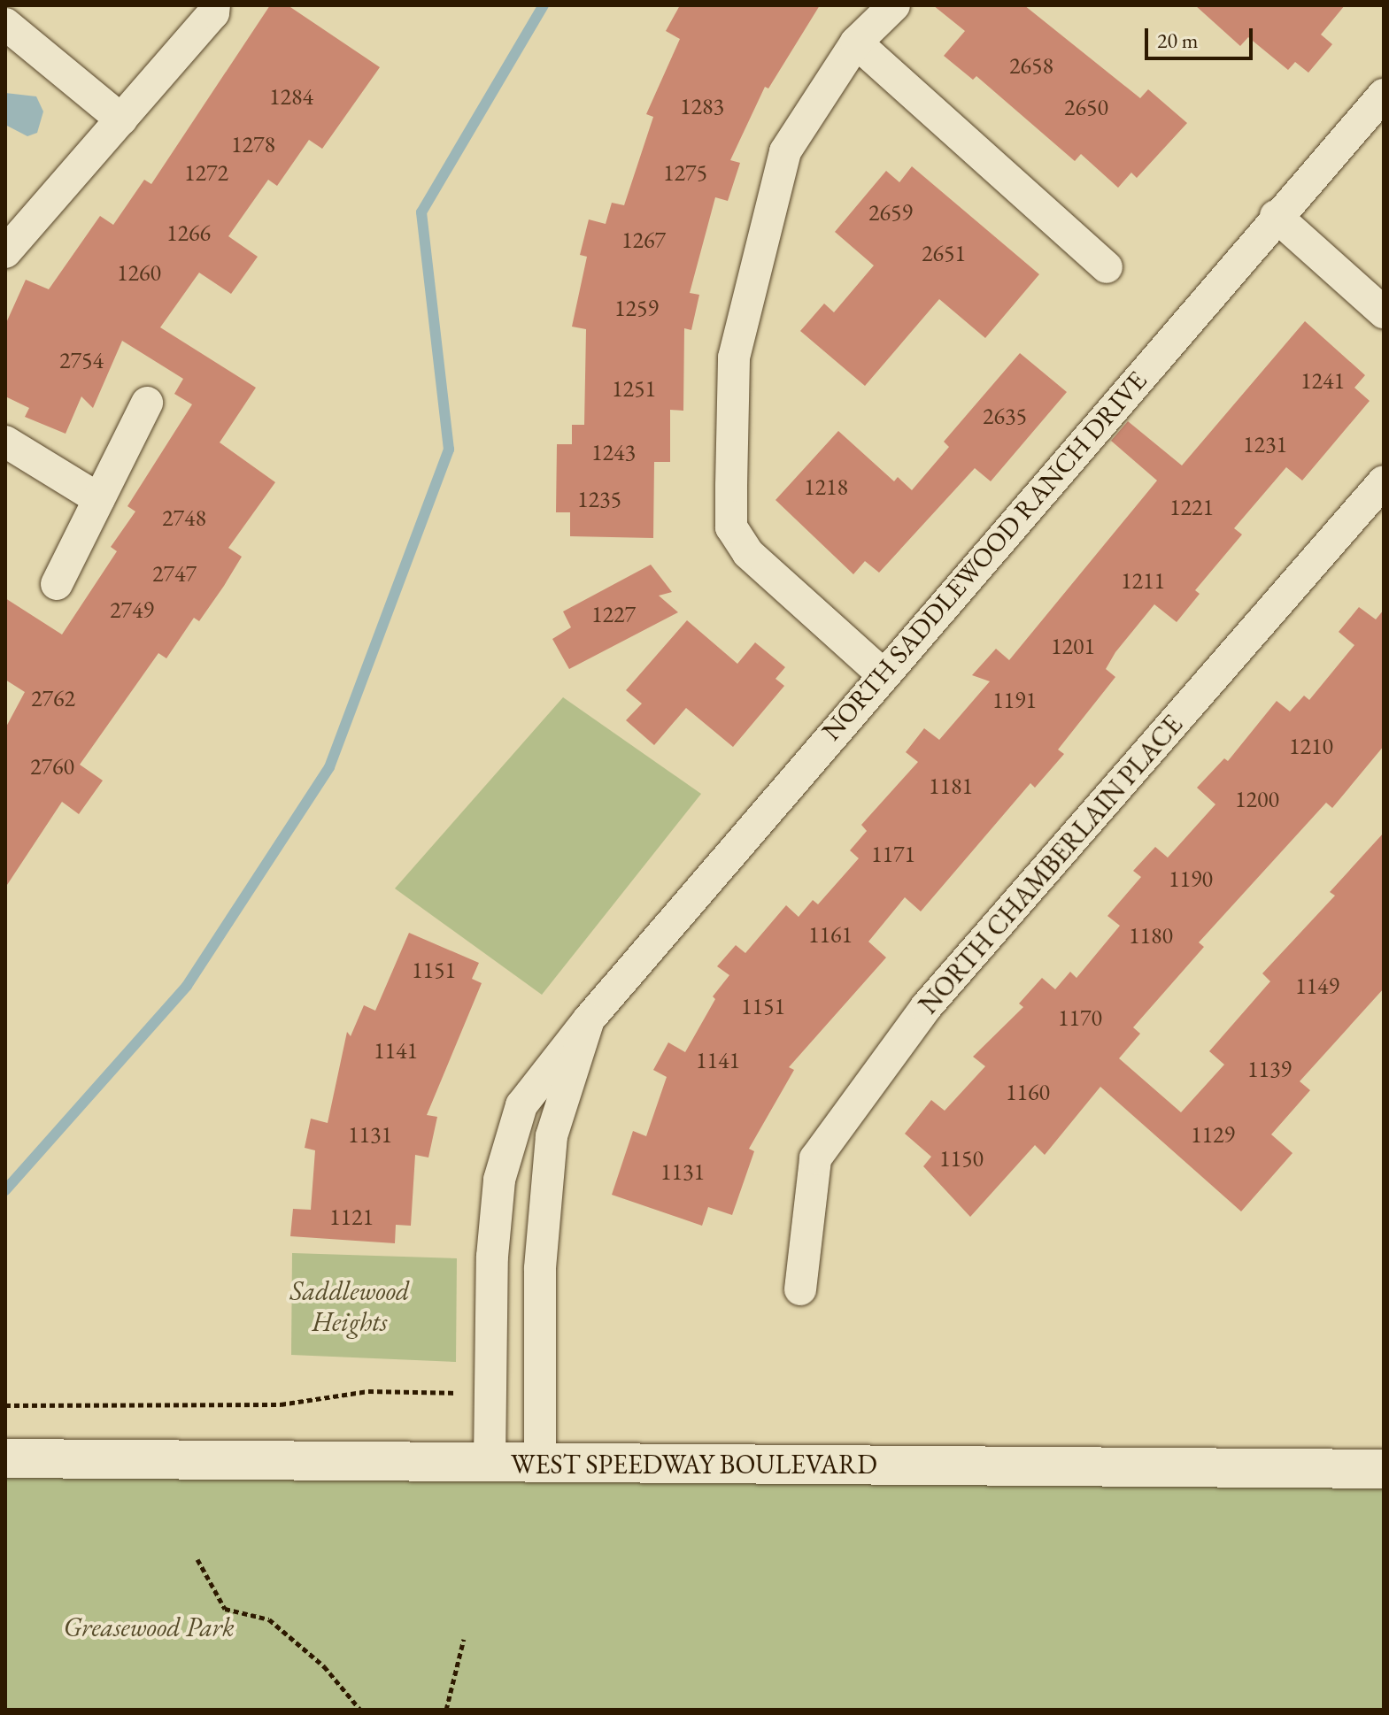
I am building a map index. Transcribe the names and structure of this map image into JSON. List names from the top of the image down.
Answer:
{
  "streets": {
    "main road": ["WEST SPEEDWAY BOULEVARD"],
    "street": ["NORTH SADDLEWOOD RANCH DRIVE", "NORTH CHAMBERLAIN PLACE"]
  },
  "crossings": [
    ["NORTH SADDLEWOOD RANCH DRIVE", "WEST SPEEDWAY BOULEVARD"]
  ],
  "parks": ["Saddlewood Heights", "Greasewood Park"],
  "house_numbers": [
    "2658",
    "1284",
    "1283",
    "2650",
    "1278",
    "1272",
    "1275",
    "2659",
    "1266",
    "1267",
    "2651",
    "1260",
    "1259",
    "2754",
    "1241",
    "1251",
    "2635",
    "1231",
    "1243",
    "1218",
    "1235",
    "1221",
    "2748",
    "2747",
    "1211",
    "2749",
    "1227",
    "1201",
    "2762",
    "1191",
    "1210",
    "2760",
    "1181",
    "1200",
    "1171",
    "1190",
    "1161",
    "1180",
    "1151",
    "1149",
    "1151",
    "1170",
    "1141",
    "1141",
    "1139",
    "1160",
    "1131",
    "1129",
    "1150",
    "1131",
    "1121"
  ],
  "scale_bar": "20 m"
}
